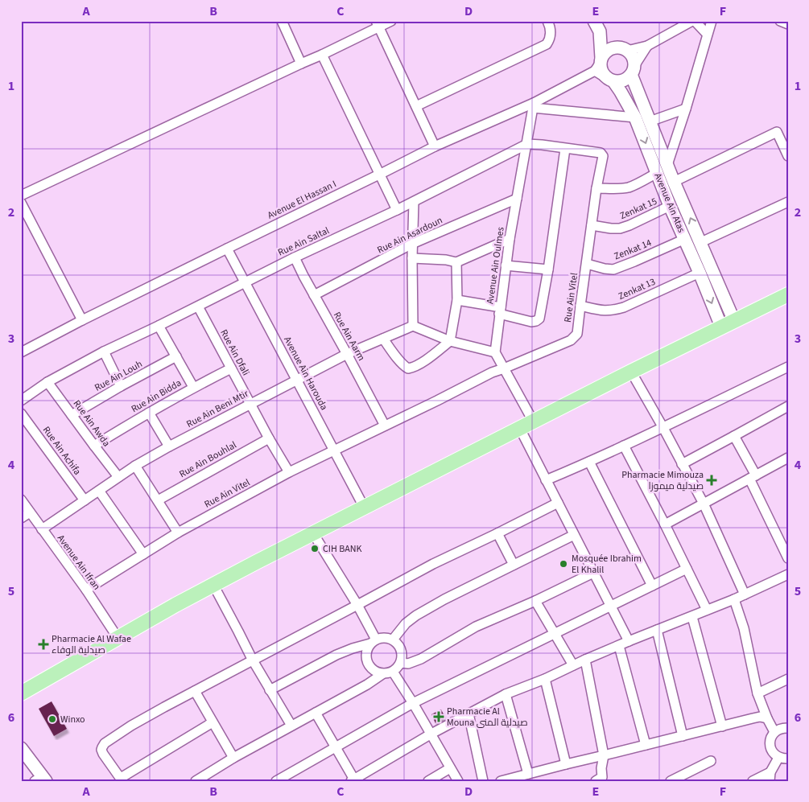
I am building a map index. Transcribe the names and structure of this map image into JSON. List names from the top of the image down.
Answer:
{
  "streets": {
    "street": [
      "Avenue El Hassan I",
      "Avenue Ain Atas",
      "Zenkat 15",
      "Rue Ain Asardoun",
      "Rue Ain Saltal",
      "Zenkat 14",
      "Avenue Ain Oulmes",
      "Zenkat 13",
      "Rue Ain Vitel",
      "Rue Ain Aarm",
      "Rue Ain Dfali",
      "Avenue Ain Harouda",
      "Rue Ain Louh",
      "Rue Ain Bidda",
      "Rue Ain Beni Mtir",
      "Rue Ain Awda",
      "Rue Ain Achifa",
      "Rue Ain Bouhlal",
      "Avenue Ain Ifran"
    ]
  },
  "crossings": [
    ["Avenue El Hassan I", "Avenue Ain Atas"],
    ["Avenue El Hassan I", "Avenue Ain Oulmes"],
    ["Avenue El Hassan I", "Avenue Ain Harouda"],
    ["Avenue Ain Atas", "Zenkat 15"],
    ["Avenue Ain Atas", "Zenkat 14"],
    ["Avenue Ain Atas", "Zenkat 13"],
    ["Zenkat 15", "Rue Ain Vitel"],
    ["Rue Ain Asardoun", "Avenue Ain Oulmes"],
    ["Rue Ain Asardoun", "Rue Ain Aarm"],
    ["Rue Ain Saltal", "Avenue Ain Oulmes"],
    ["Rue Ain Saltal", "Rue Ain Aarm"],
    ["Rue Ain Saltal", "Rue Ain Dfali"],
    ["Rue Ain Saltal", "Avenue Ain Harouda"],
    ["Rue Ain Saltal", "Rue Ain Awda"],
    ["Zenkat 14", "Rue Ain Vitel"],
    ["Zenkat 13", "Rue Ain Vitel"],
    ["Rue Ain Vitel", "Rue Ain Aarm"],
    ["Rue Ain Vitel", "Rue Ain Dfali"],
    ["Rue Ain Vitel", "Avenue Ain Harouda"],
    ["Rue Ain Vitel", "Avenue Ain Ifran"],
    ["Rue Ain Aarm", "Rue Ain Beni Mtir"],
    ["Rue Ain Dfali", "Rue Ain Bidda"],
    ["Rue Ain Dfali", "Rue Ain Beni Mtir"],
    ["Rue Ain Dfali", "Rue Ain Bouhlal"],
    ["Avenue Ain Harouda", "Rue Ain Beni Mtir"],
    ["Rue Ain Louh", "Rue Ain Awda"],
    ["Rue Ain Bidda", "Rue Ain Awda"],
    ["Rue Ain Beni Mtir", "Rue Ain Awda"],
    ["Rue Ain Beni Mtir", "Rue Ain Achifa"],
    ["Rue Ain Beni Mtir", "Avenue Ain Ifran"]
  ],
  "places": {
    "health": ["Pharmacie Mimouza صيدلية ميموزا", "Pharmacie Al Wafae صيدلية الوفاء", "Pharmacie Al Mouna صيدلية المنى"],
    "other": ["CIH BANK", "Mosquée Ibrahim El Khalil", "Winxo"]
  },
  "grid": {
    "columns": [
      "A",
      "B",
      "C",
      "D",
      "E",
      "F"
    ],
    "rows": [
      "1",
      "2",
      "3",
      "4",
      "5",
      "6"
    ]
  }
}
